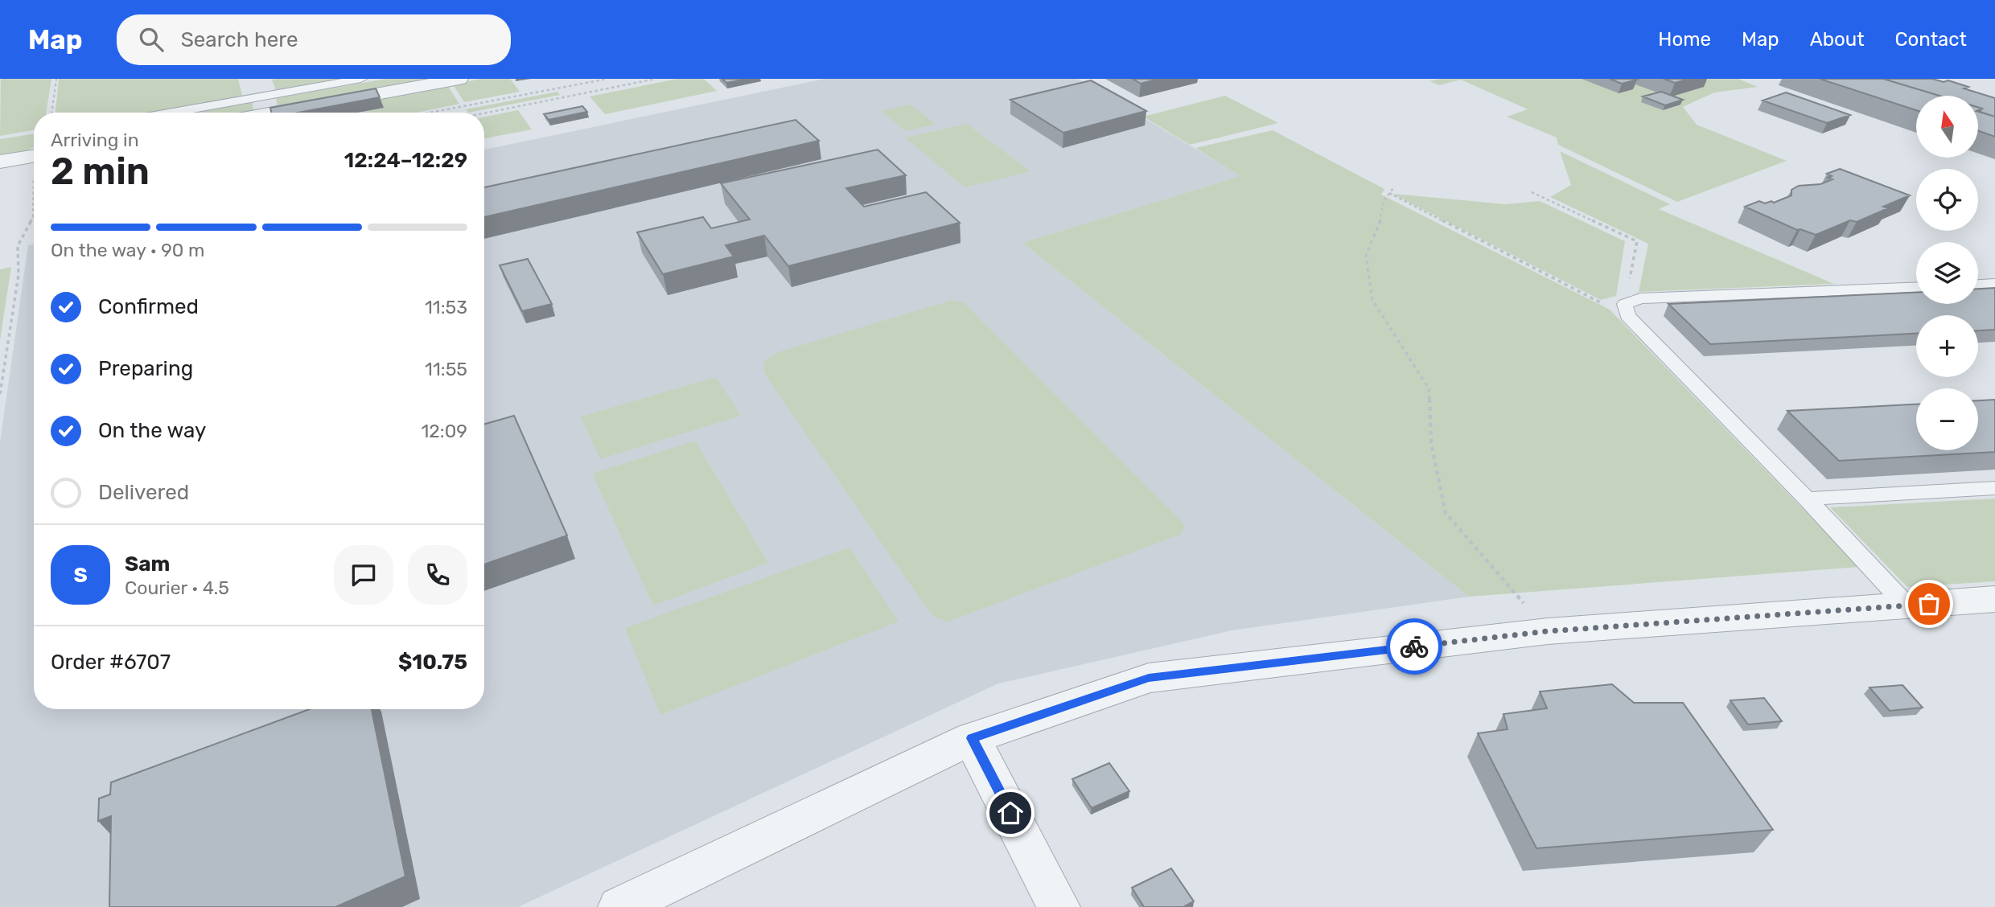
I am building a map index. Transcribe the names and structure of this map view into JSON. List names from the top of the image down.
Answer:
{
  "north": "top",
  "page": {
    "header": "Map",
    "search": "Search here",
    "nav": [
      "Home",
      "Map",
      "About",
      "Contact"
    ],
    "map_buttons": ["+", "−"],
    "heading": ["2 min", "Arriving in", "12:24–12:29"],
    "panel": [
      "Sam",
      "Courier · 4.5",
      "Order #6707",
      "$10.75"
    ],
    "bar": "On the way · 90 m",
    "list": [
      ["Confirmed", "11:53"],
      ["Preparing", "11:55"],
      ["On the way", "12:09"],
      "Delivered"
    ],
    "round": "S"
  }
}
